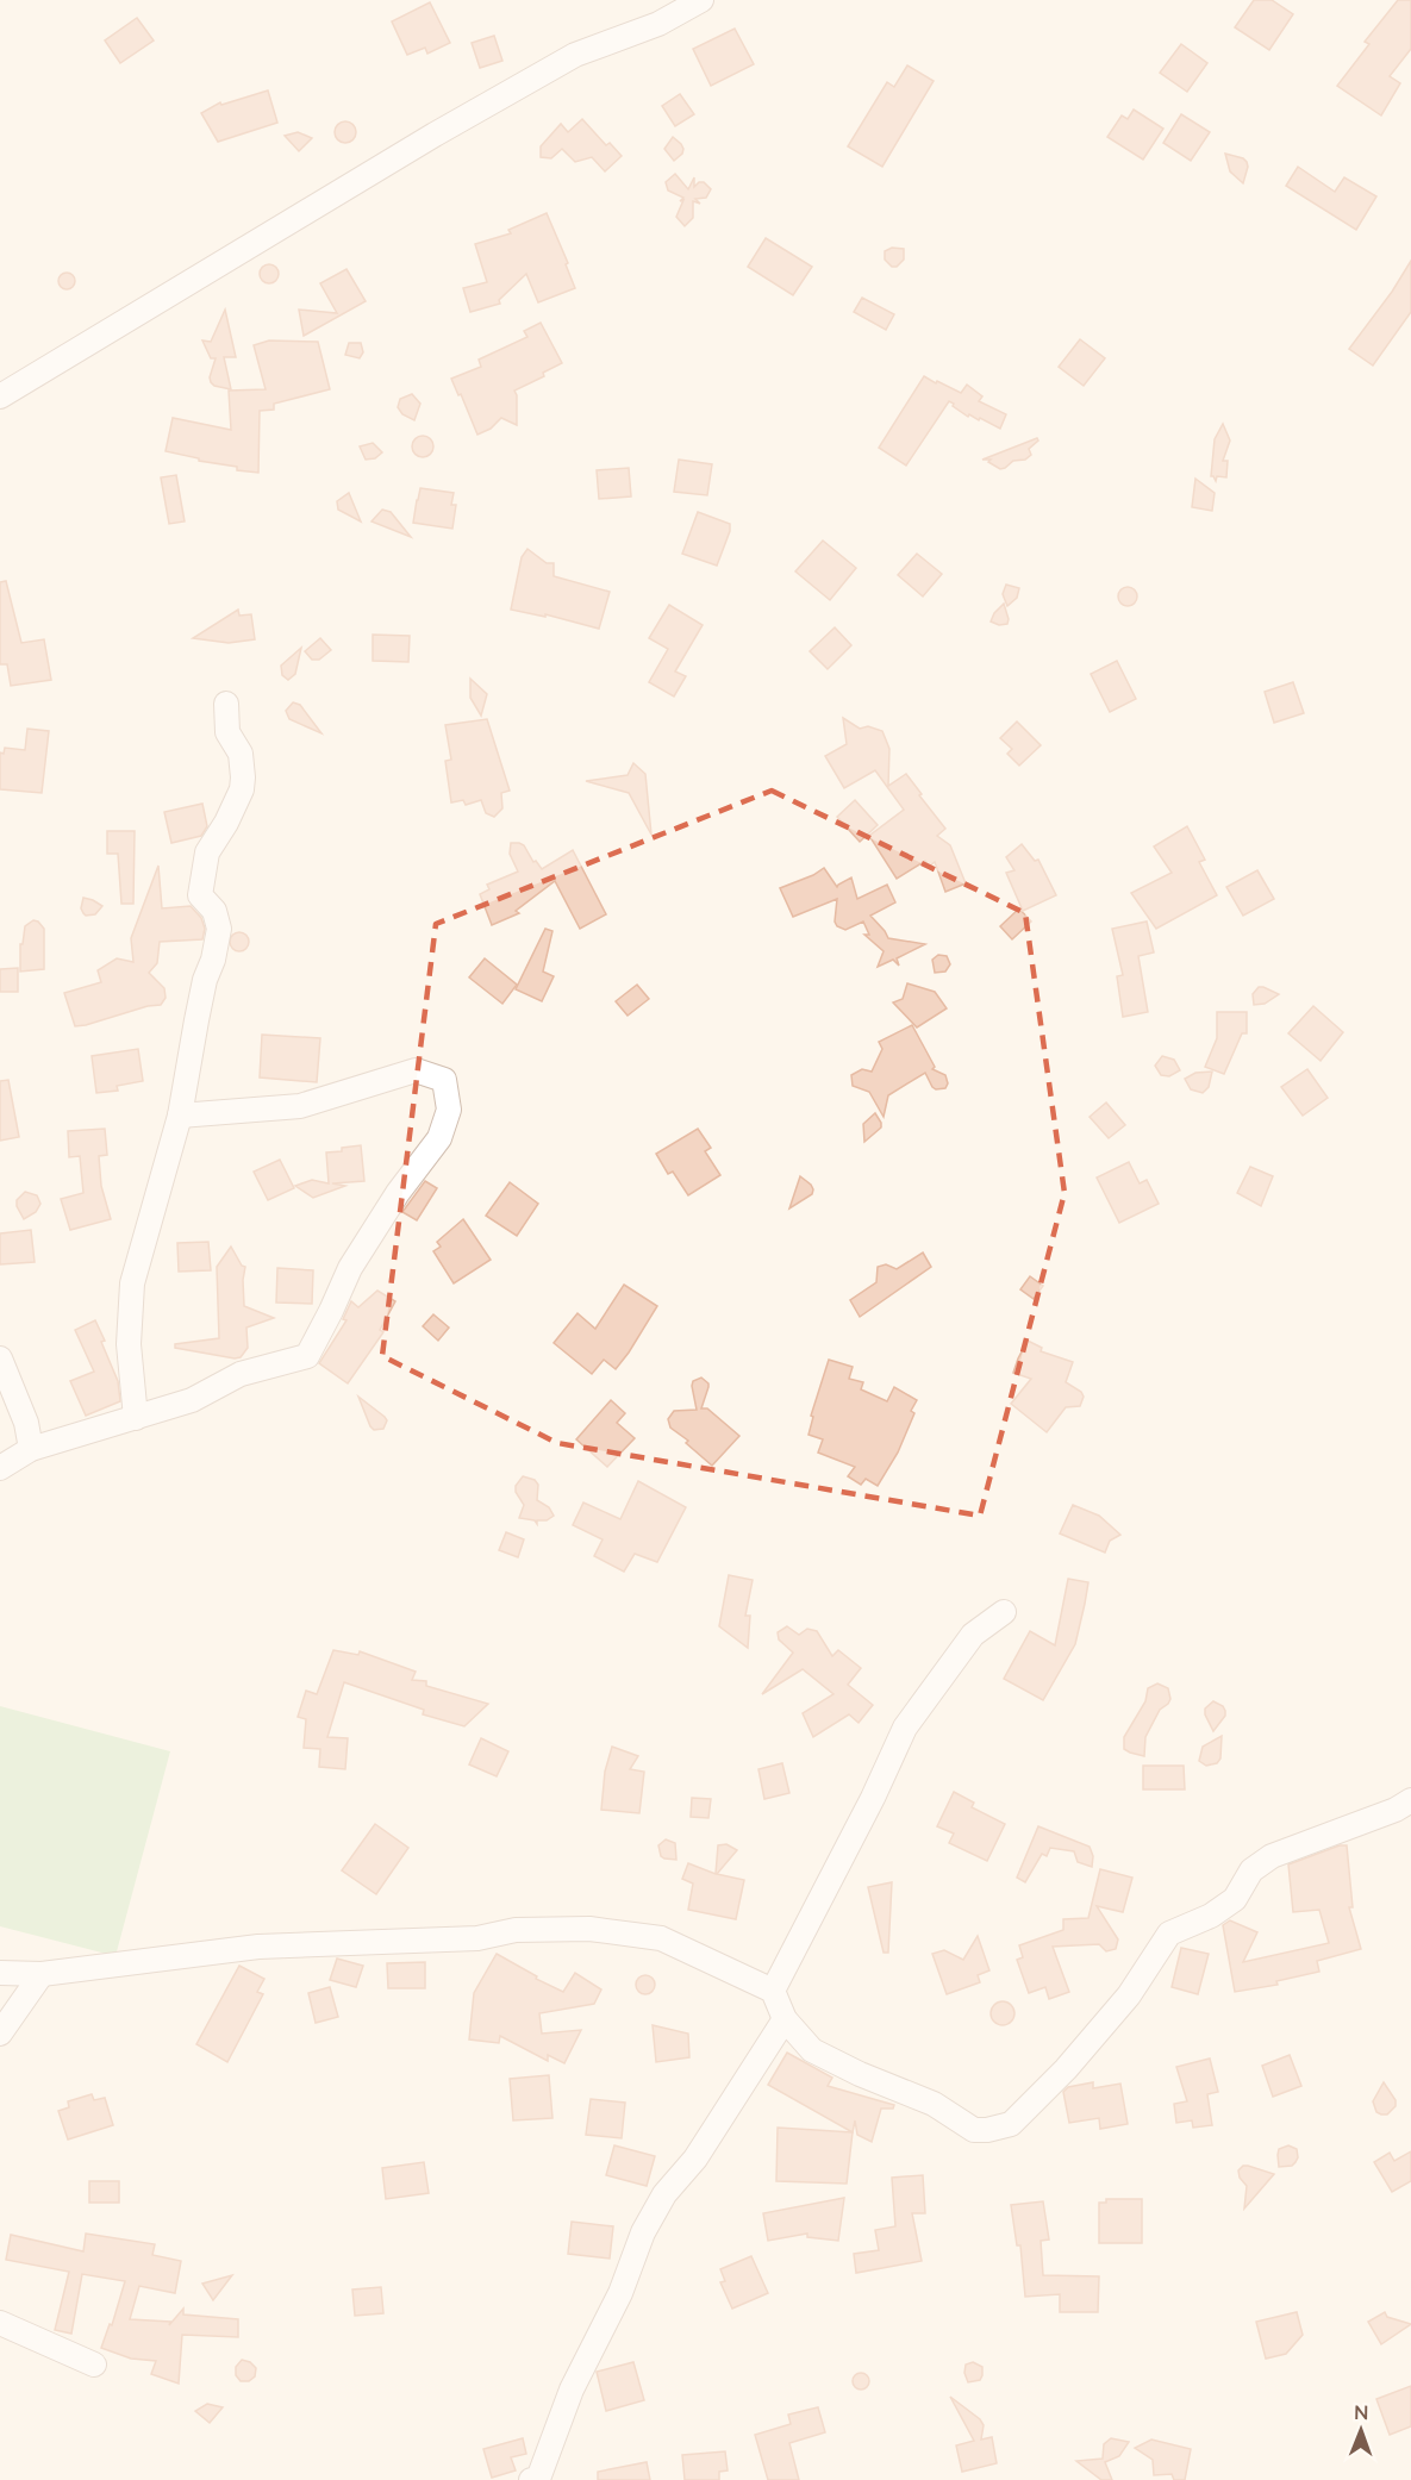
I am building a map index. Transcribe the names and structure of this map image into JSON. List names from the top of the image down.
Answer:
{
  "north": "top"
}
